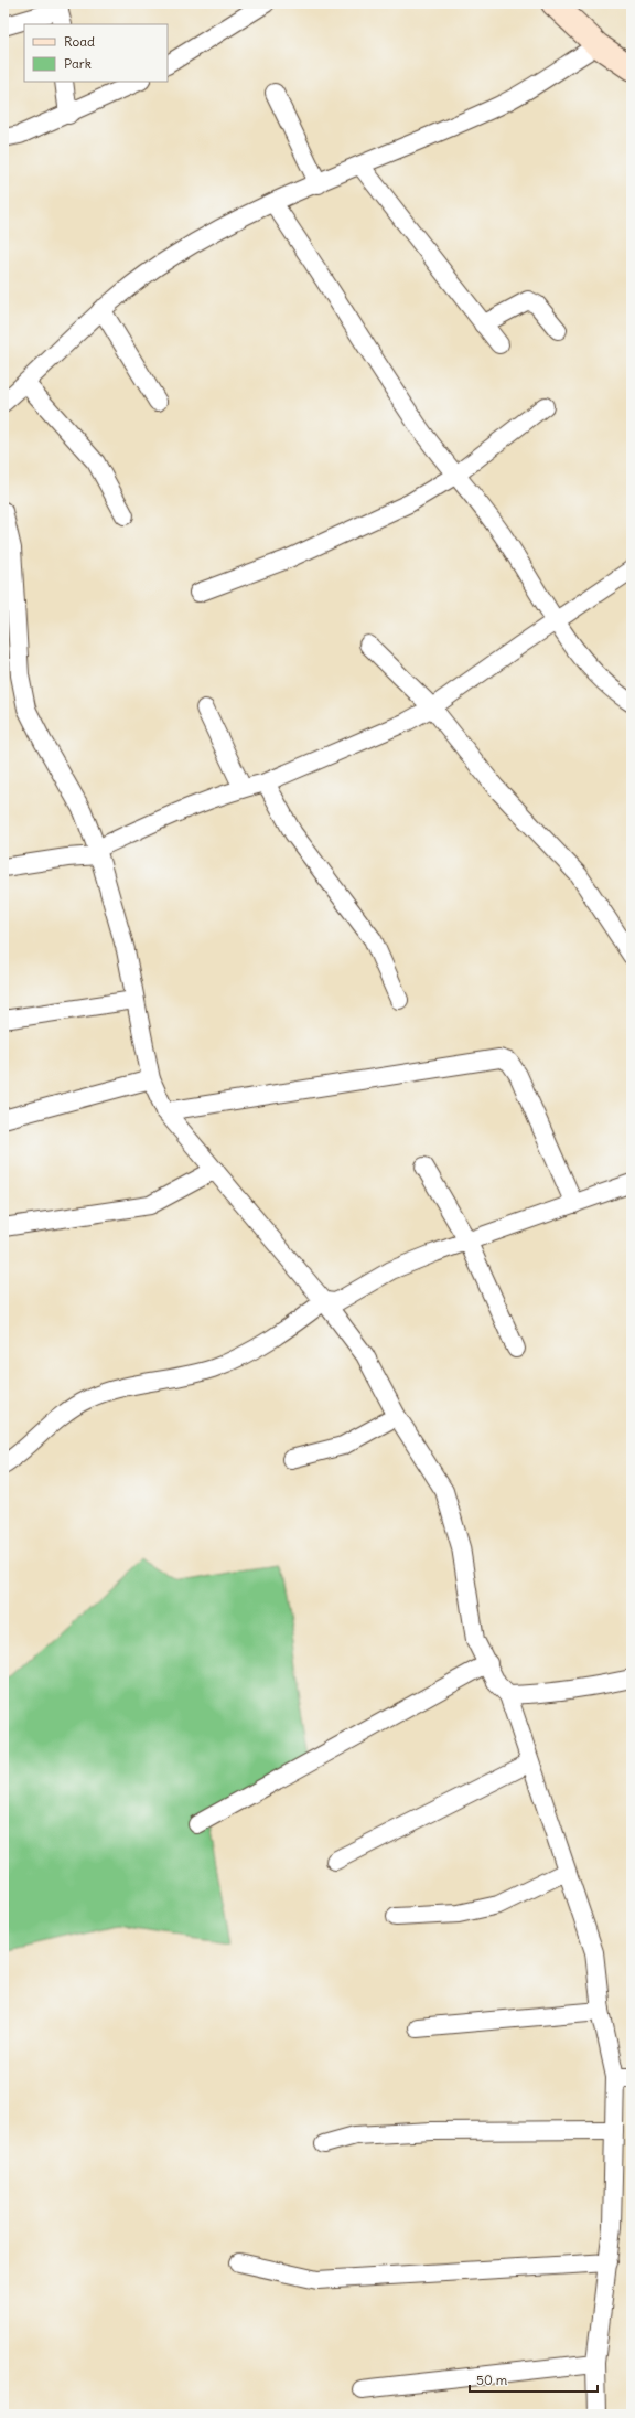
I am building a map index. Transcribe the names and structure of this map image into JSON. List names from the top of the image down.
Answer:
{
  "legend": ["Road", "Park"],
  "scale_bar": "50 m"
}
